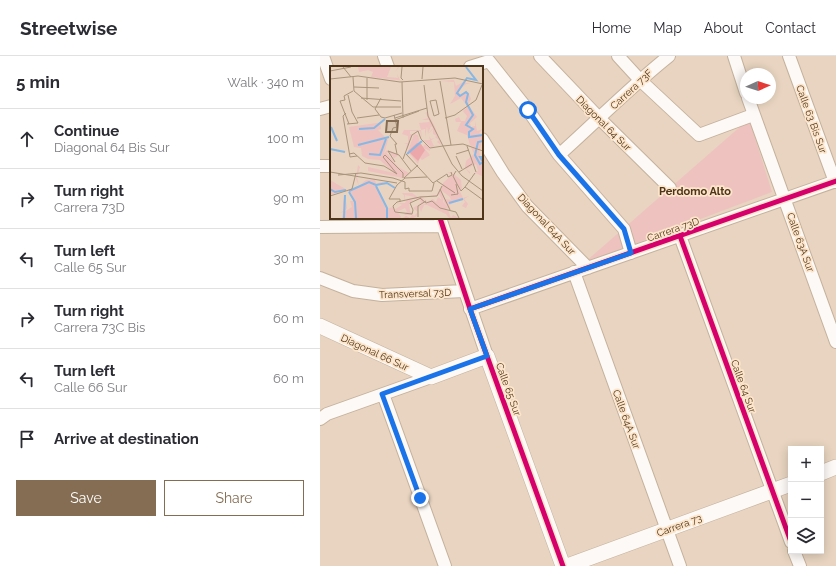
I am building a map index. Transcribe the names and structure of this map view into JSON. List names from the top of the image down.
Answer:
{
  "streets": {
    "street": [
      "Carrera 73F",
      "Calle 63 Bis Sur",
      "Diagonal 64 Sur",
      "Diagonal 64A Sur",
      "Carrera 73D",
      "Calle 63A Sur",
      "Transversal 73D",
      "Diagonal 66 Sur",
      "Calle 64 Sur",
      "Calle 65 Sur",
      "Calle 64A Sur",
      "Carrera 73"
    ]
  },
  "crossings": [
    ["Carrera 73F", "Diagonal 64 Sur"],
    ["Calle 63 Bis Sur", "Carrera 73D"],
    ["Diagonal 64A Sur", "Carrera 73D"],
    ["Carrera 73D", "Calle 63A Sur"],
    ["Carrera 73D", "Calle 64 Sur"],
    ["Carrera 73D", "Calle 65 Sur"],
    ["Carrera 73D", "Calle 64A Sur"],
    ["Transversal 73D", "Calle 65 Sur"],
    ["Calle 64 Sur", "Carrera 73"],
    ["Calle 64A Sur", "Carrera 73"]
  ],
  "districts": ["Perdomo Alto"],
  "north": "right",
  "page": {
    "header": "Streetwise",
    "nav": [
      "Home",
      "Map",
      "About",
      "Contact"
    ],
    "heading": ["5 min", "Walk · 340 m"],
    "list": [
      ["Continue", "Diagonal 64 Bis Sur", "100 m"],
      ["Turn right", "Carrera 73D", "90 m"],
      ["Turn left", "Calle 65 Sur", "30 m"],
      ["Turn right", "Carrera 73C Bis", "60 m"],
      ["Turn left", "Calle 66 Sur", "60 m"],
      "Arrive at destination"
    ],
    "map_buttons": ["+", "−"],
    "buttons": ["Save", "Share"]
  }
}
